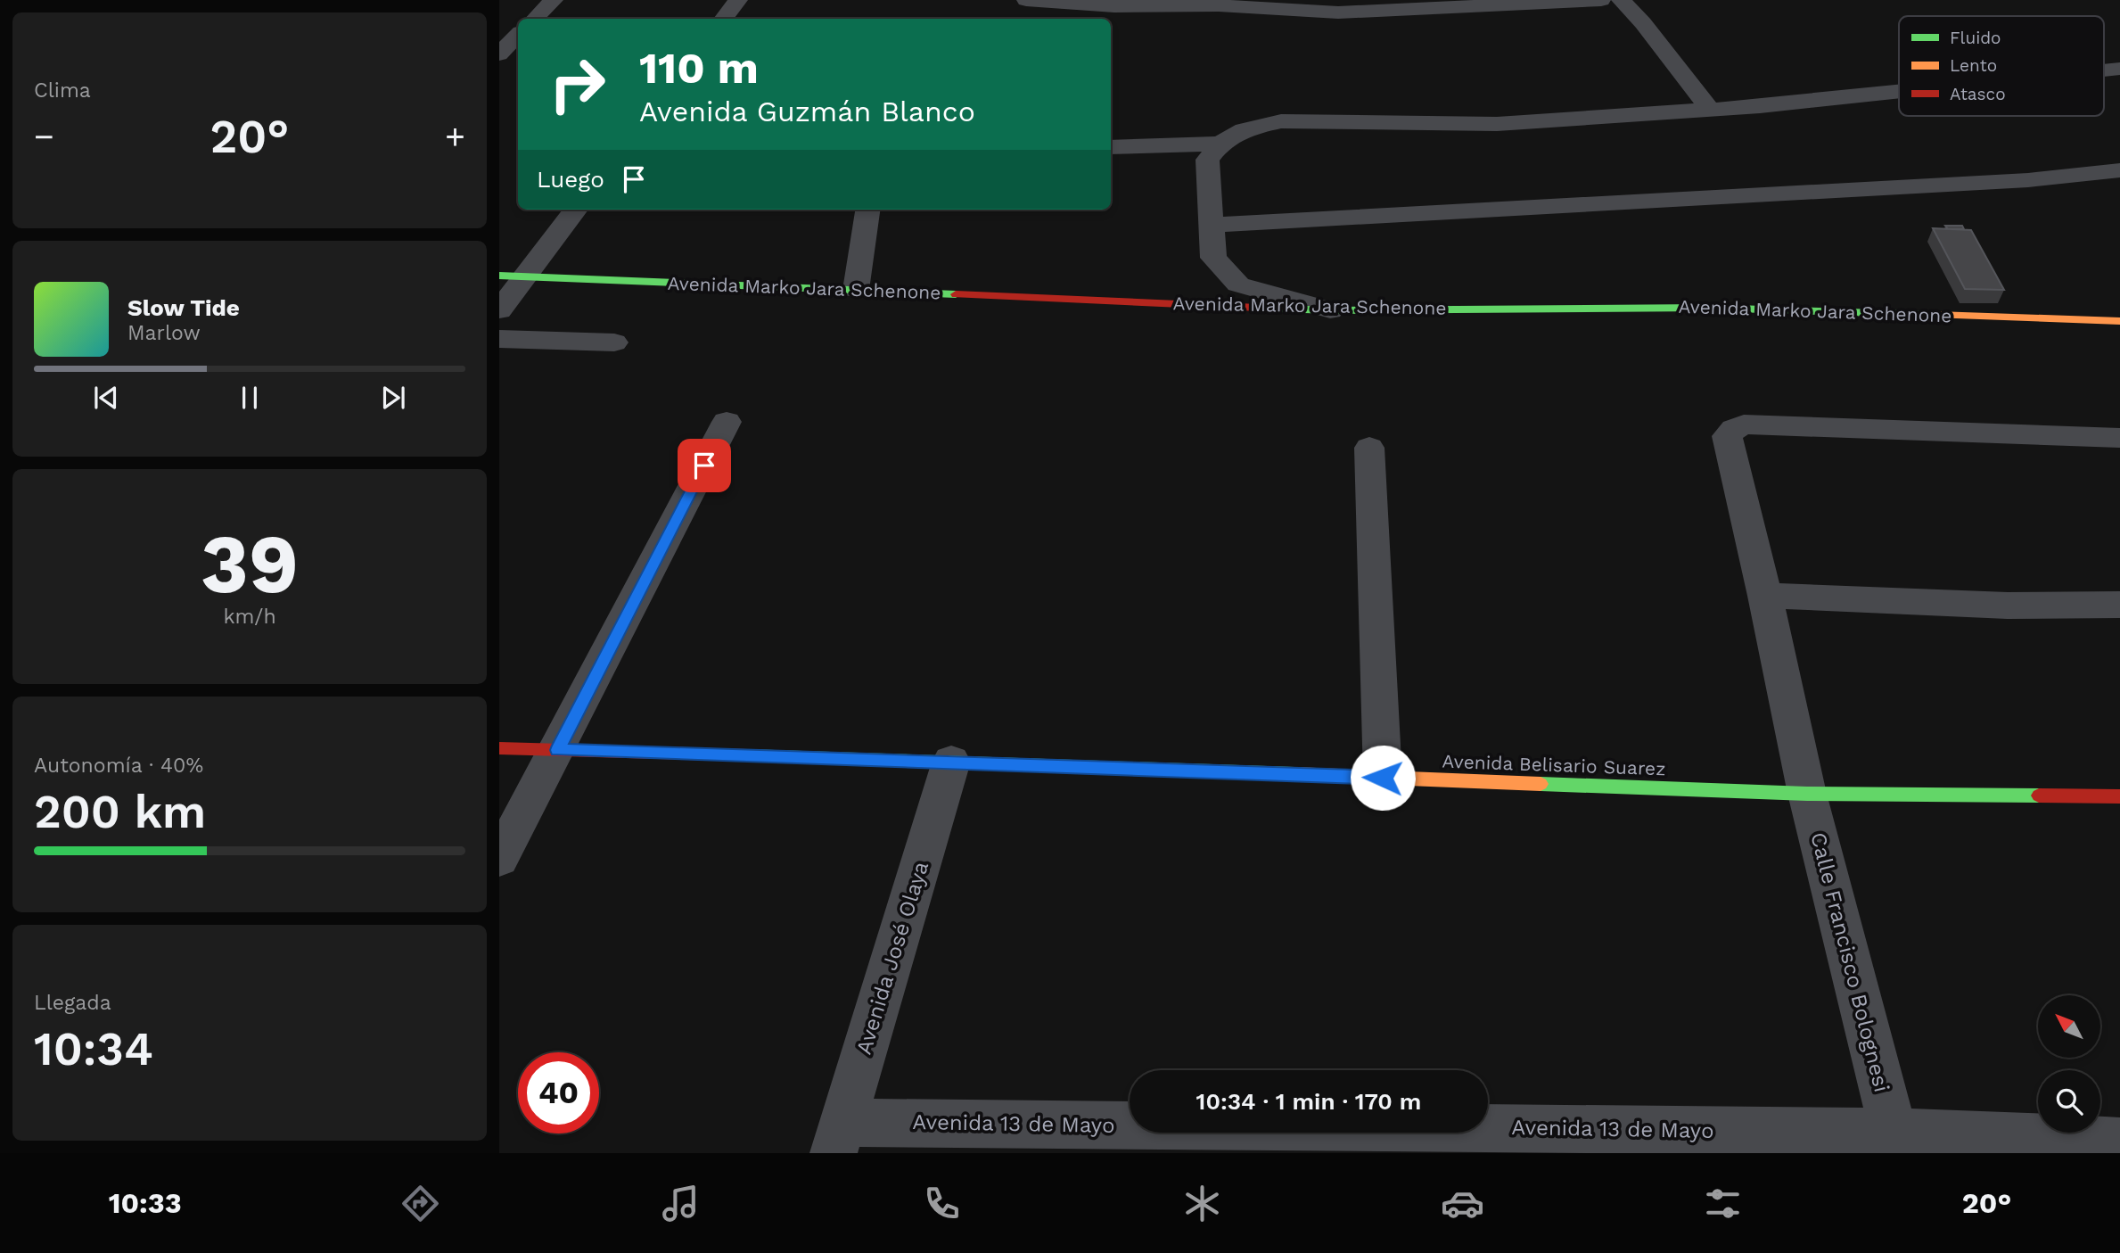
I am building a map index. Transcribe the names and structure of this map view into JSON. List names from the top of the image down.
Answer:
{
  "streets": {
    "street": [
      "Avenida Marko Jara Schenone",
      "Avenida Belisario Suarez",
      "Avenida José Olaya",
      "Calle Francisco Bolognesi",
      "Avenida 13 de Mayo"
    ]
  },
  "crossings": [
    ["Avenida Belisario Suarez", "Avenida José Olaya"],
    ["Avenida Belisario Suarez", "Calle Francisco Bolognesi"],
    ["Avenida José Olaya", "Avenida 13 de Mayo"],
    ["Calle Francisco Bolognesi", "Avenida 13 de Mayo"]
  ],
  "legend": ["Fluido", "Lento", "Atasco"],
  "north": "top left",
  "page": {
    "tile": [
      "Clima",
      ["39", "km/h"],
      ["Autonomía · 40%", "200 km"],
      ["Llegada", "10:34"]
    ],
    "turn": ["110 m", "Avenida Guzmán Blanco"],
    "heat": ["−", "20°", "+"],
    "then": "Luego",
    "song": ["Slow Tide", "Marlow"],
    "limit": "40",
    "trip": "10:34 · 1 min · 170 m",
    "tabs": ["10:33", "20°"]
  }
}
